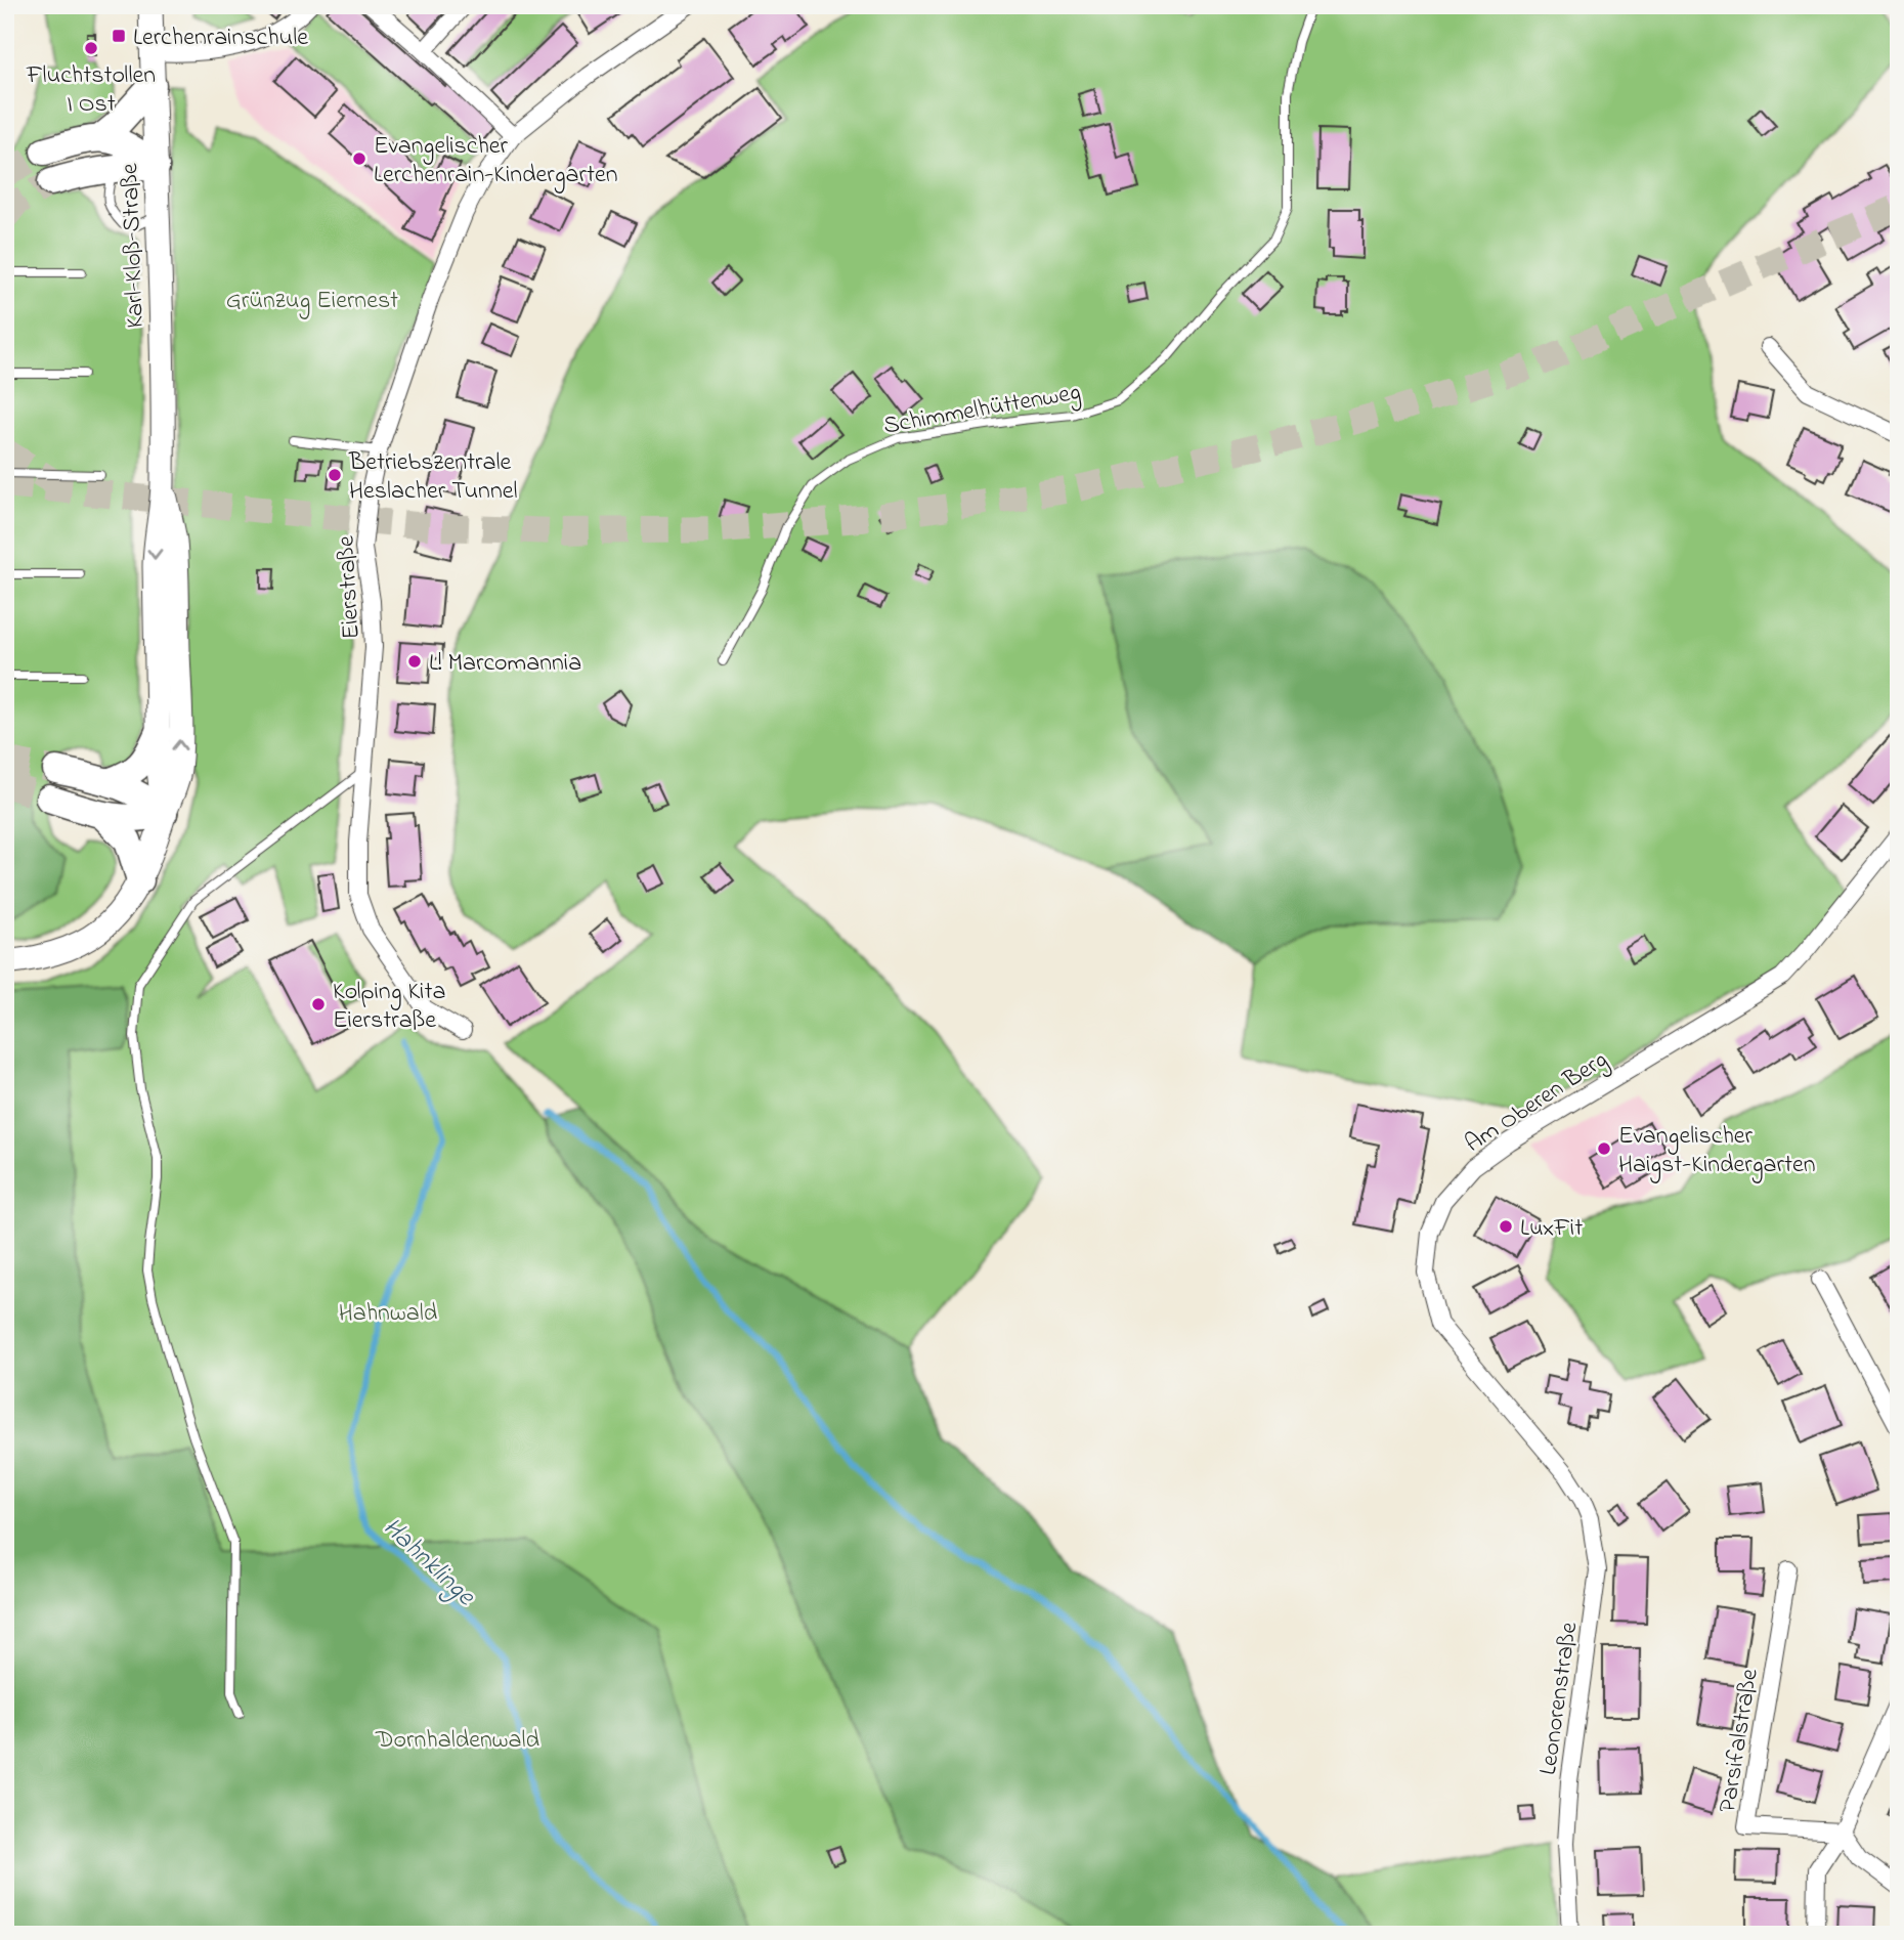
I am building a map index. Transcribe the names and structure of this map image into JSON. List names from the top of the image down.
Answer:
{
  "streets": {
    "main road": ["Karl-Kloß-Straße"],
    "street": [
      "Eierstraße",
      "Am Oberen Berg",
      "Leonorenstraße",
      "Parsifalstraße"
    ],
    "lane": ["Schimmelhüttenweg"]
  },
  "crossings": [
    ["Am Oberen Berg", "Leonorenstraße"]
  ],
  "water": ["Hahnklinge"],
  "parks": ["Grünzug Eiernest", "Hahnwald", "Dornhaldenwald"],
  "places": {
    "transit": ["Lerchenrainschule"],
    "other": [
      "Fluchtstollen I Ost",
      "Evangelischer Lerchenrain-Kindergarten",
      "Betriebszentrale Heslacher Tunnel",
      "L! Marcomannia",
      "Kolping Kita Eierstraße",
      "Evangelischer Haigst-Kindergarten",
      "LuxFit"
    ]
  }
}
